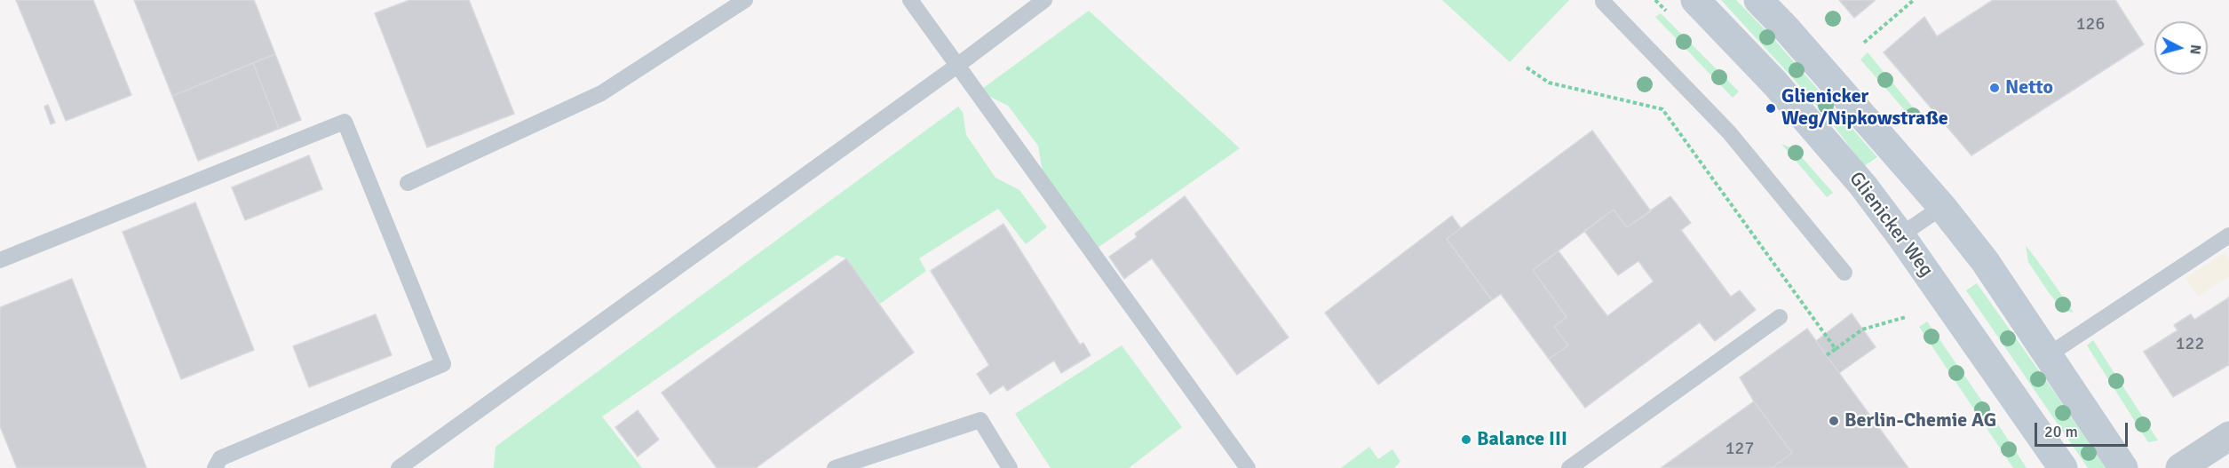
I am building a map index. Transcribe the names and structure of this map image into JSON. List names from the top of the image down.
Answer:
{
  "streets": {
    "main road": ["Glienicker Weg"]
  },
  "places": [
    "Netto",
    "Glienicker Weg/Nipkowstraße",
    "Berlin-Chemie AG",
    "Balance III"
  ],
  "house_numbers": ["126", "122", "127"],
  "scale_bar": "20 m",
  "north": "right"
}
